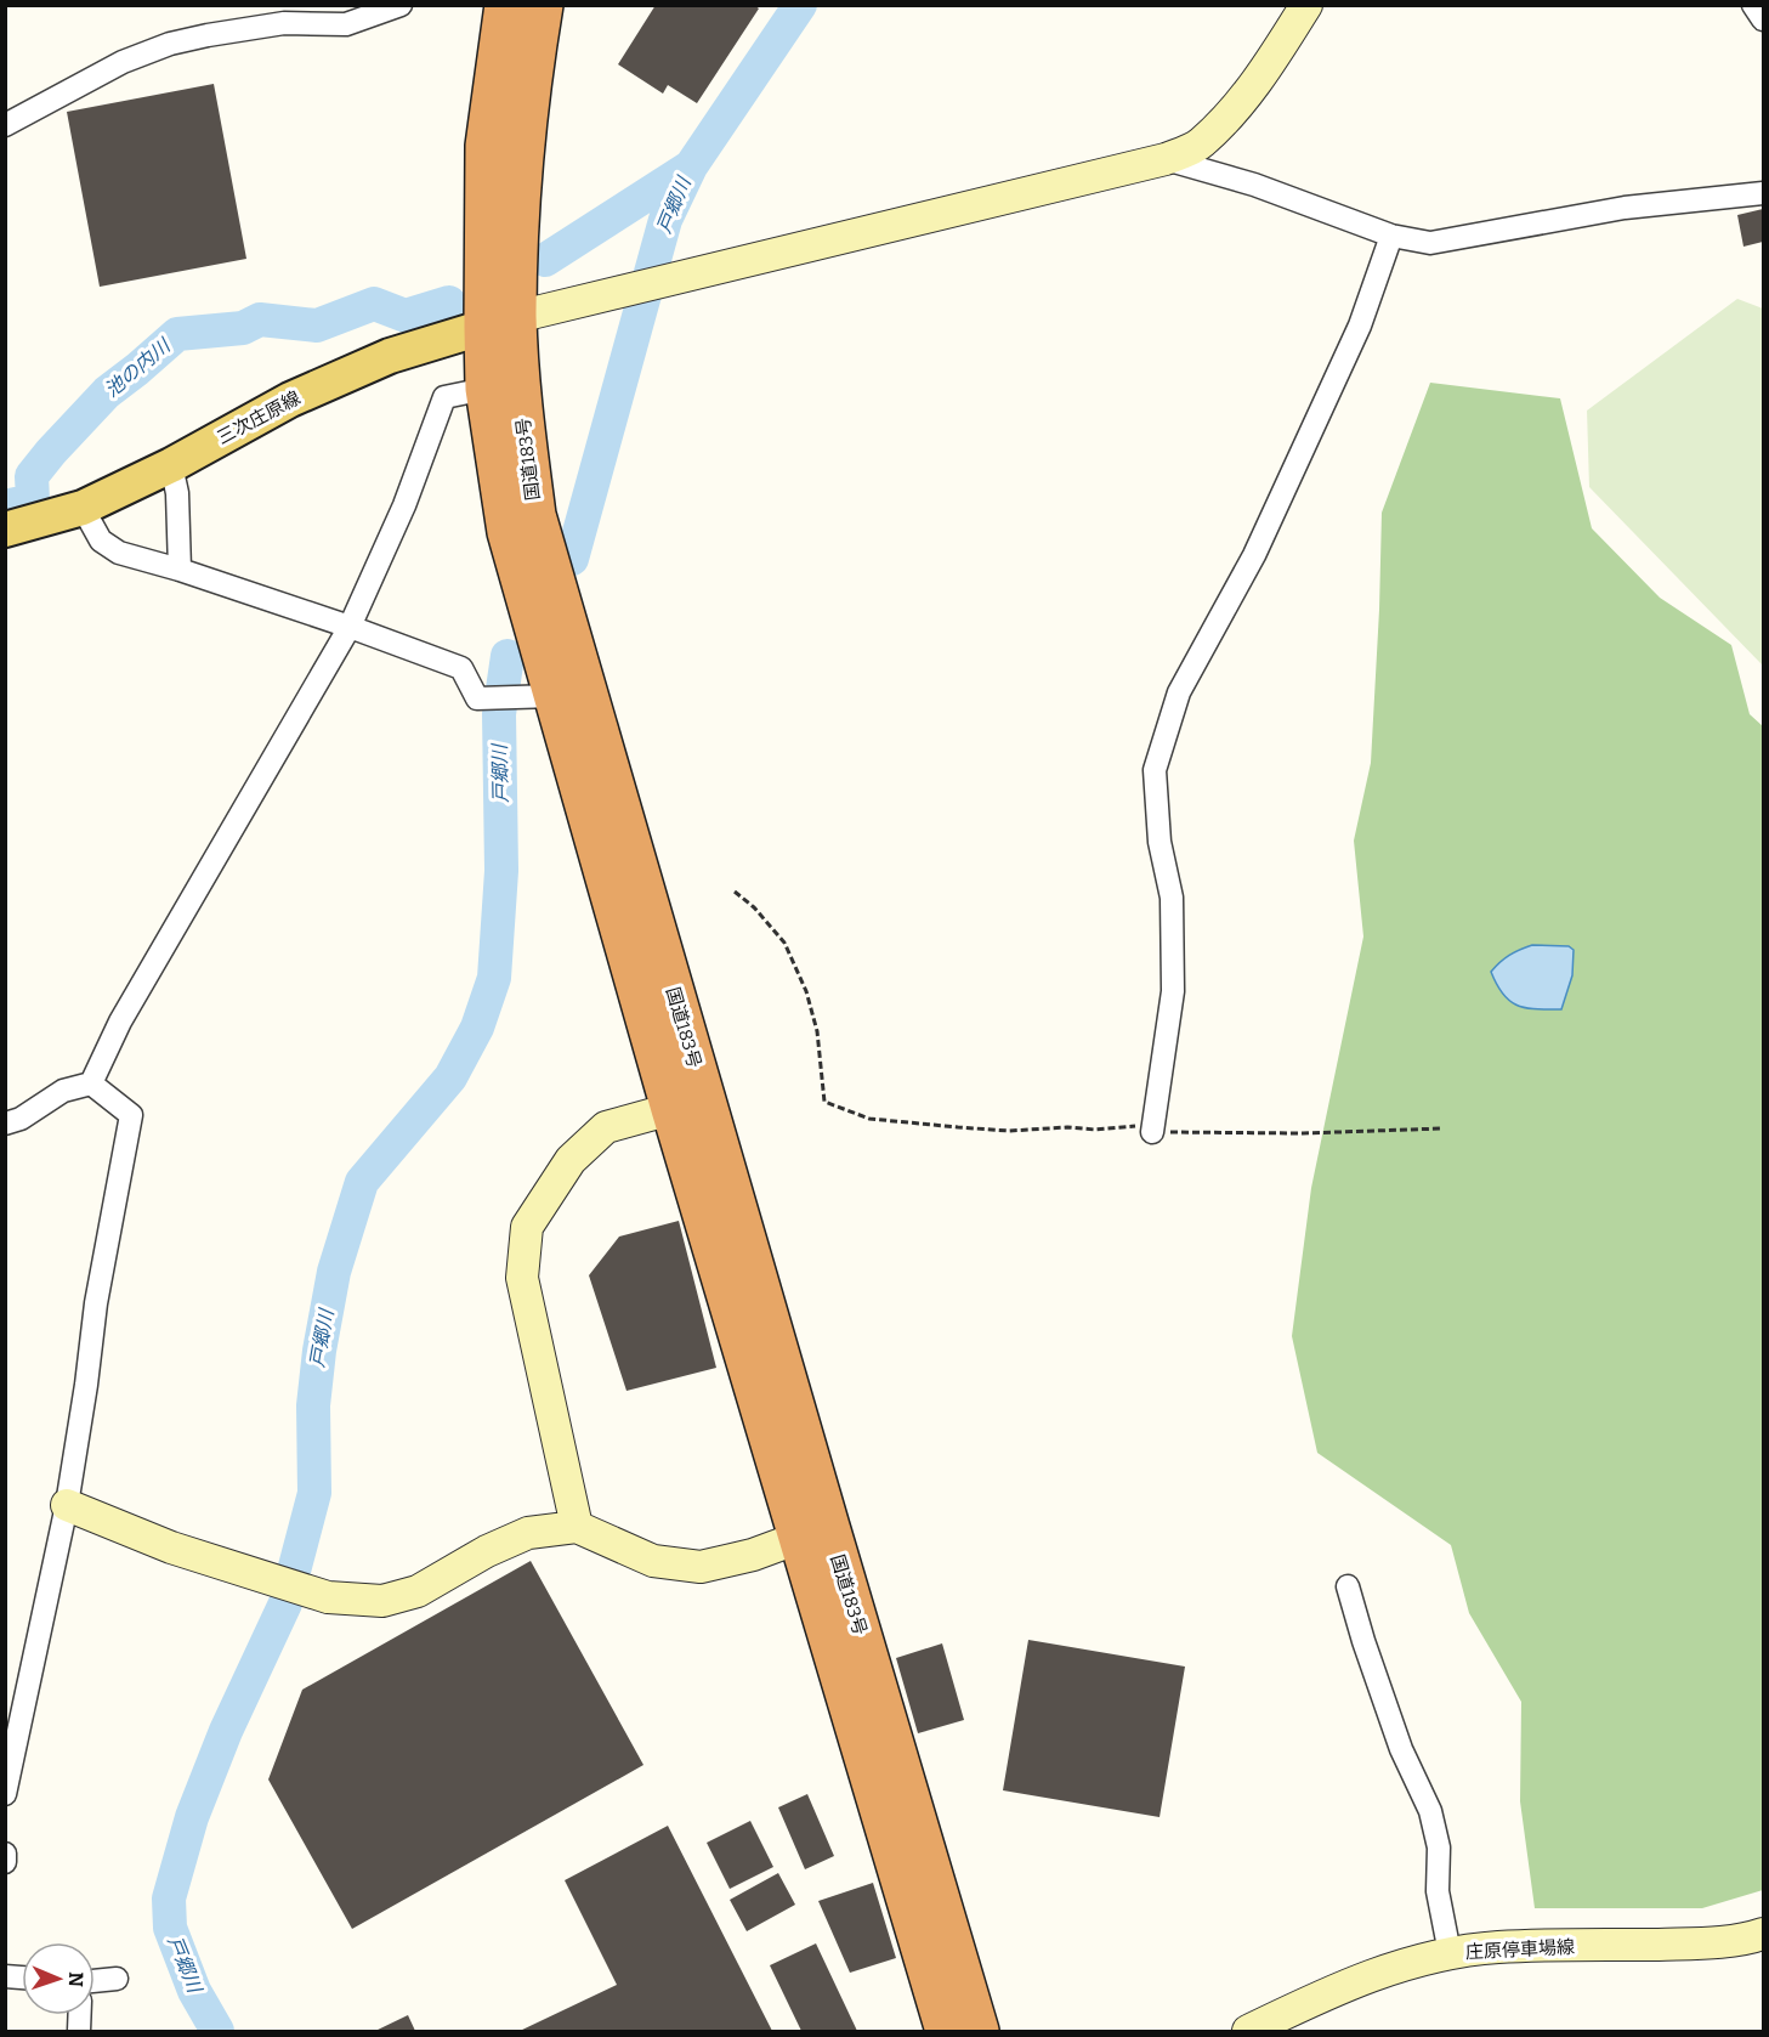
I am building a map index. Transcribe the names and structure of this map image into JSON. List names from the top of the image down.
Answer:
{
  "streets": {
    "highway": ["国道183号"],
    "main road": ["三次庄原線"],
    "street": ["庄原停車場線"]
  },
  "crossings": [
    ["三次庄原線", "国道183号"]
  ],
  "water": ["戸郷川", "池の内川"],
  "north": "right"
}
